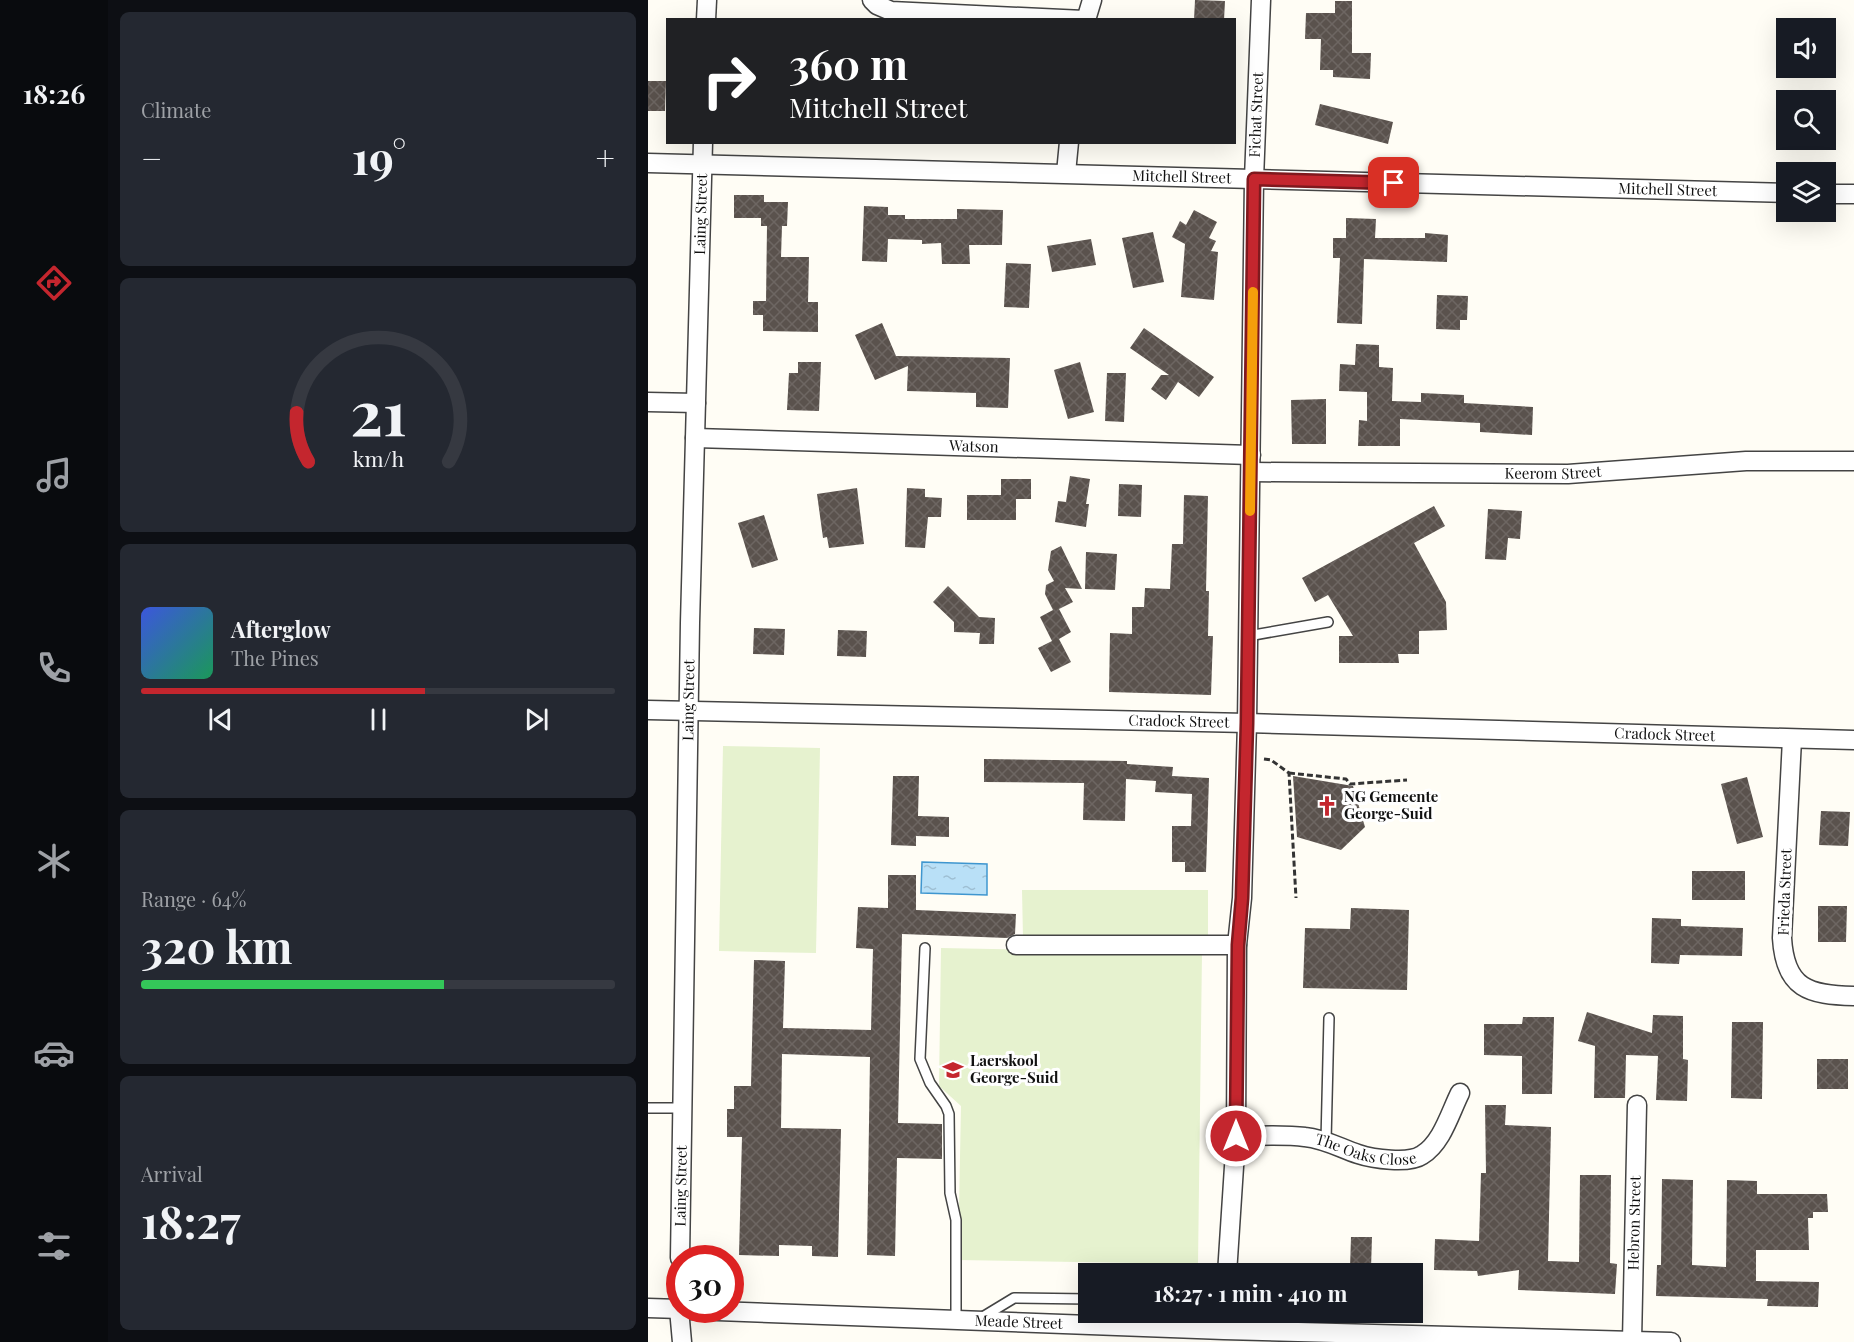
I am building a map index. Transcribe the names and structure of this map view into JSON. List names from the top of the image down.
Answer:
{
  "streets": {
    "street": [
      "Fichat Street",
      "Mitchell Street",
      "Laing Street",
      "Watson",
      "Keerom Street",
      "Cradock Street",
      "Frieda Street",
      "The Oaks Close",
      "Hebron Street",
      "Meade Street"
    ]
  },
  "crossings": [
    ["Fichat Street", "Mitchell Street"],
    ["Fichat Street", "Watson"],
    ["Fichat Street", "Keerom Street"],
    ["Fichat Street", "Cradock Street"],
    ["Fichat Street", "The Oaks Close"],
    ["Mitchell Street", "Laing Street"],
    ["Laing Street", "Watson"],
    ["Laing Street", "Cradock Street"],
    ["Watson", "Keerom Street"],
    ["Cradock Street", "Frieda Street"],
    ["Hebron Street", "Meade Street"]
  ],
  "places": {
    "church": ["NG Gemeente George-Suid"],
    "school or university": ["Laerskool George-Suid"]
  },
  "page": {
    "tabs": "18:26",
    "tile": [
      "Climate",
      ["Range · 64%", "320 km"],
      ["Arrival", "18:27"]
    ],
    "turn": ["360 m", "Mitchell Street"],
    "heat": ["−", "19°", "+"],
    "song": ["Afterglow", "The Pines"],
    "limit": "30",
    "trip": "18:27 · 1 min · 410 m",
    "gauge": ["21", "km/h"]
  }
}
